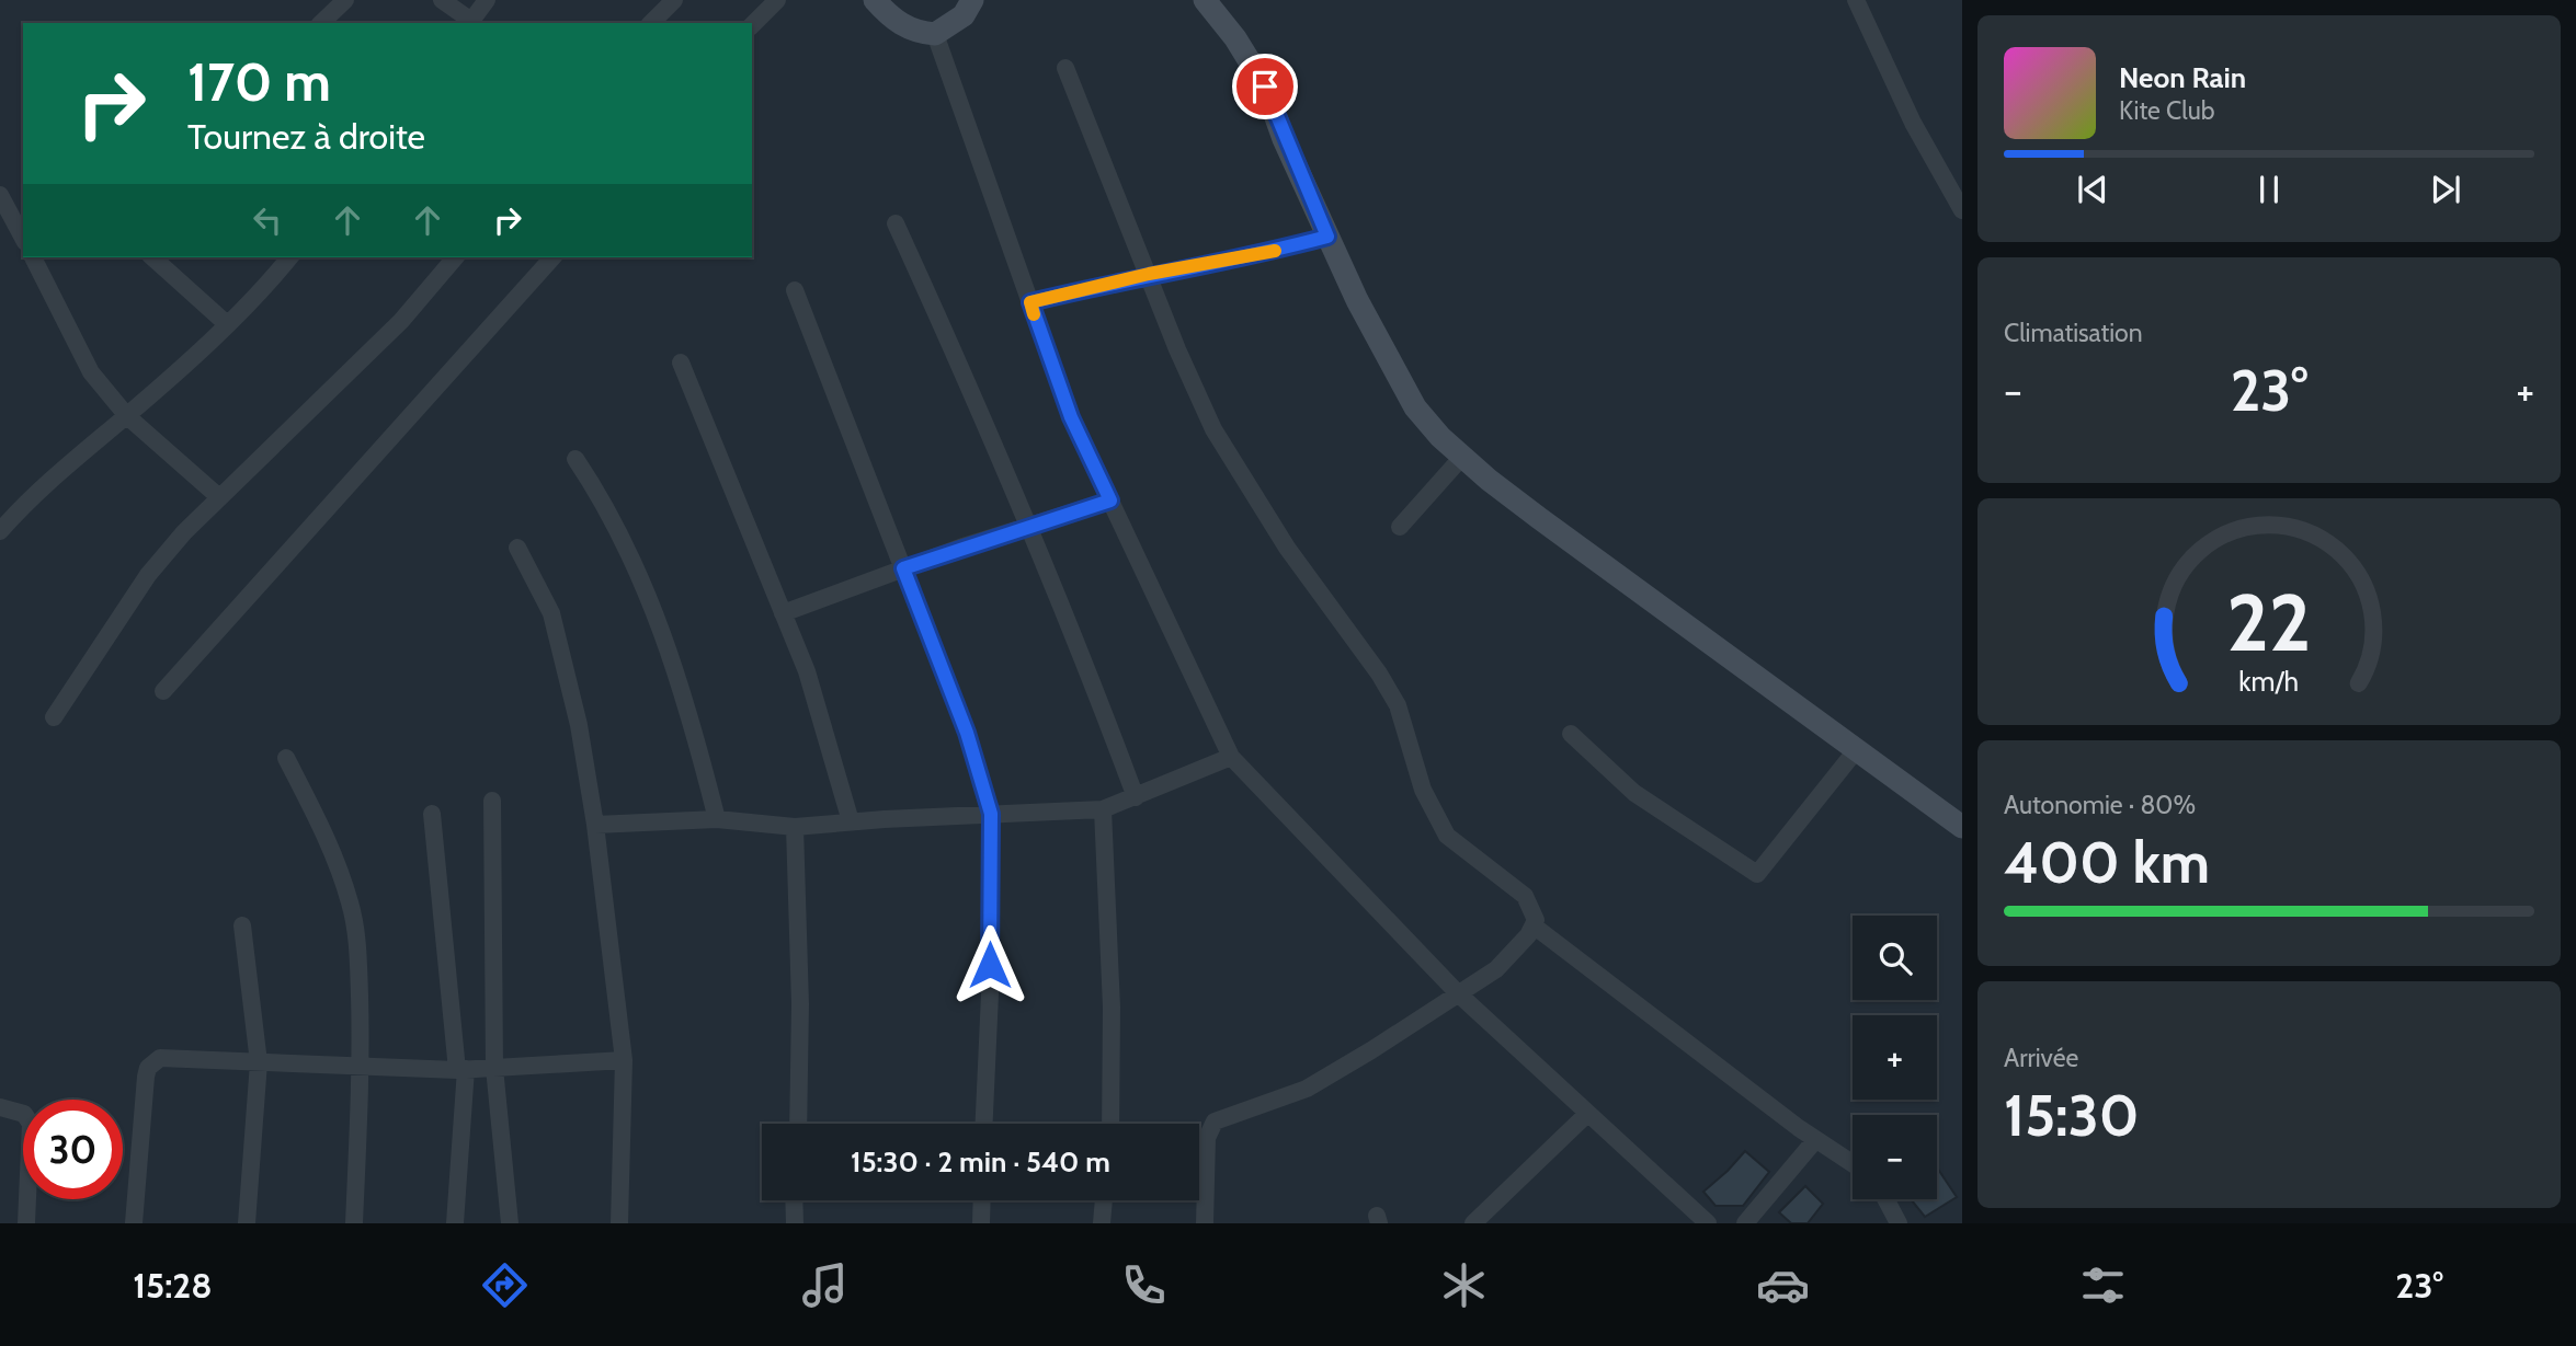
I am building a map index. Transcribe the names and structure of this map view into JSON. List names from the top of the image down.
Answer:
{
  "page": {
    "turn": ["170 m", "Tournez à droite"],
    "song": ["Neon Rain", "Kite Club"],
    "tile": [
      "Climatisation",
      ["Autonomie · 80%", "400 km"],
      ["Arrivée", "15:30"]
    ],
    "heat": ["−", "23°", "+"],
    "map_buttons": ["+", "−"],
    "limit": "30",
    "trip": "15:30 · 2 min · 540 m",
    "tabs": ["15:28", "23°"],
    "gauge": ["22", "km/h"]
  }
}
